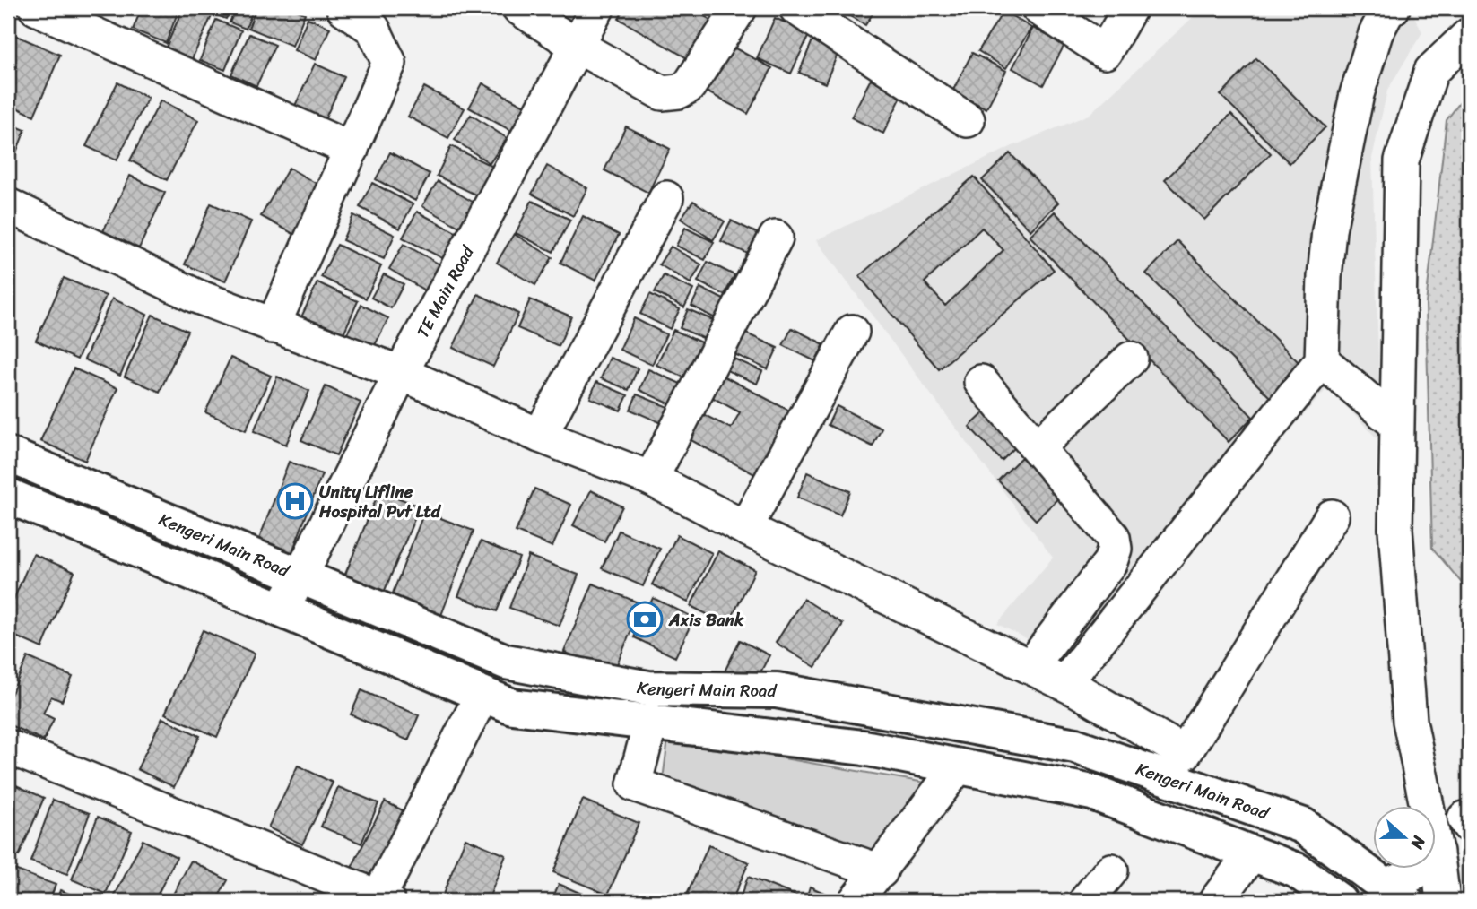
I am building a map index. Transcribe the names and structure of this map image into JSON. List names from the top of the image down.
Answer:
{
  "streets": {
    "main road": ["Kengeri Main Road"],
    "street": ["TE Main Road"]
  },
  "crossings": [
    ["TE Main Road", "Kengeri Main Road"]
  ],
  "places": {
    "hospital": ["Unity Lifline Hospital Pvt Ltd"],
    "bank": ["Axis Bank"]
  },
  "north": "right"
}
